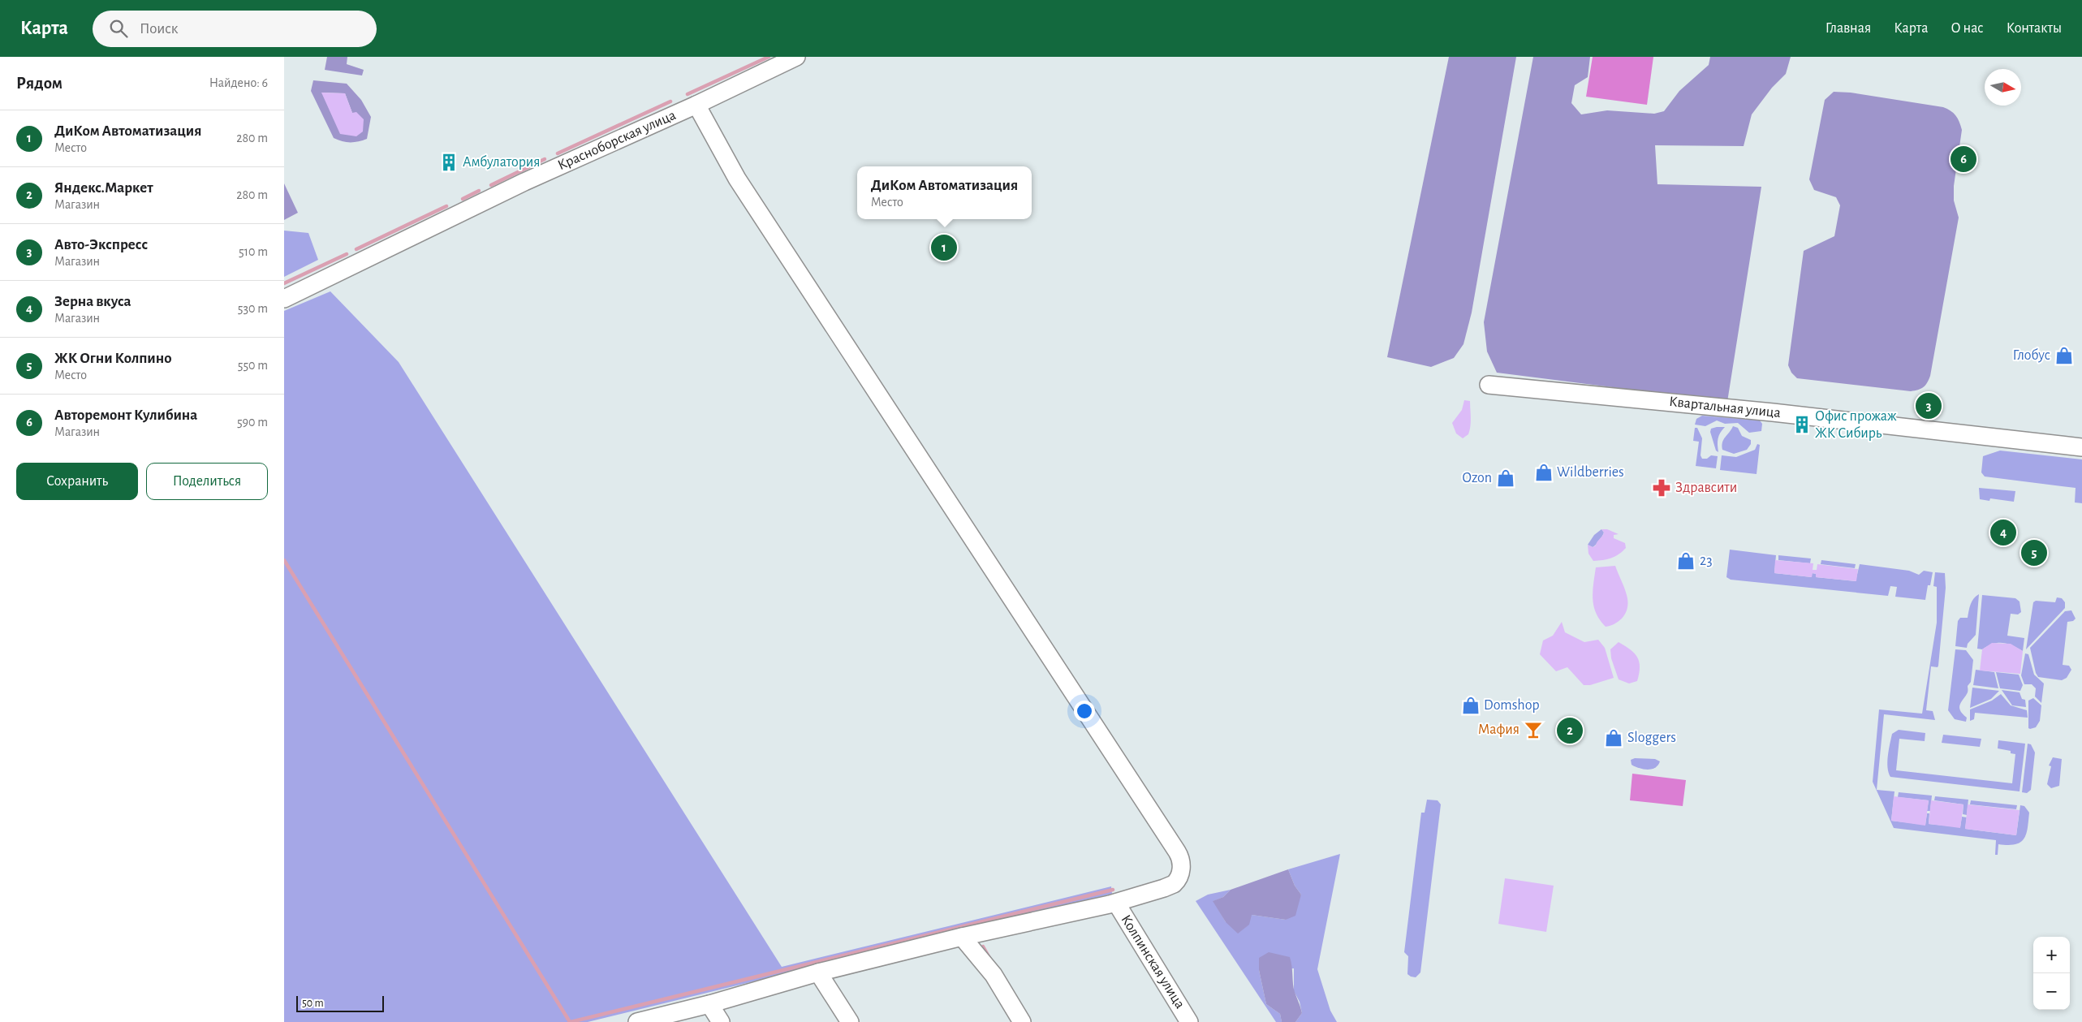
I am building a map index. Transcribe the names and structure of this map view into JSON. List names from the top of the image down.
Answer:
{
  "streets": {
    "street": ["Красноборская улица", "Квартальная улица", "Колпинская улица"]
  },
  "places": {
    "building": ["Амбулатория", "Офис прожаж ЖК Сибирь"],
    "shop": [
      "Глобус",
      "Wildberries",
      "Ozon",
      "23",
      "Domshop",
      "Sloggers"
    ],
    "pharmacy": ["Здравсити"],
    "bar": ["Мафия"]
  },
  "scale_bar": "50 m",
  "north": "right",
  "page": {
    "header": "Карта",
    "search": "Поиск",
    "nav": [
      "Главная",
      "Карта",
      "О нас",
      "Контакты"
    ],
    "heading": ["Рядом", "Найдено: 6"],
    "list": [
      {
        "mark": "1",
        "name": "ДиКом Автоматизация",
        "note": "Место",
        "value": "280 m"
      },
      {
        "mark": "2",
        "name": "Яндекс.Маркет",
        "note": "Магазин",
        "value": "280 m"
      },
      {
        "mark": "3",
        "name": "Авто-Экспресс",
        "note": "Магазин",
        "value": "510 m"
      },
      {
        "mark": "4",
        "name": "Зерна вкуса",
        "note": "Магазин",
        "value": "530 m"
      },
      {
        "mark": "5",
        "name": "ЖК Огни Колпино",
        "note": "Место",
        "value": "550 m"
      },
      {
        "mark": "6",
        "name": "Авторемонт Кулибина",
        "note": "Магазин",
        "value": "590 m"
      }
    ],
    "pins": [
      "6",
      "1",
      "3",
      "4",
      "5",
      "2"
    ],
    "popup": ["ДиКом Автоматизация", "Место"],
    "buttons": ["Сохранить", "Поделиться"],
    "map_buttons": ["+", "−"],
    "scale": "50 m"
  }
}
